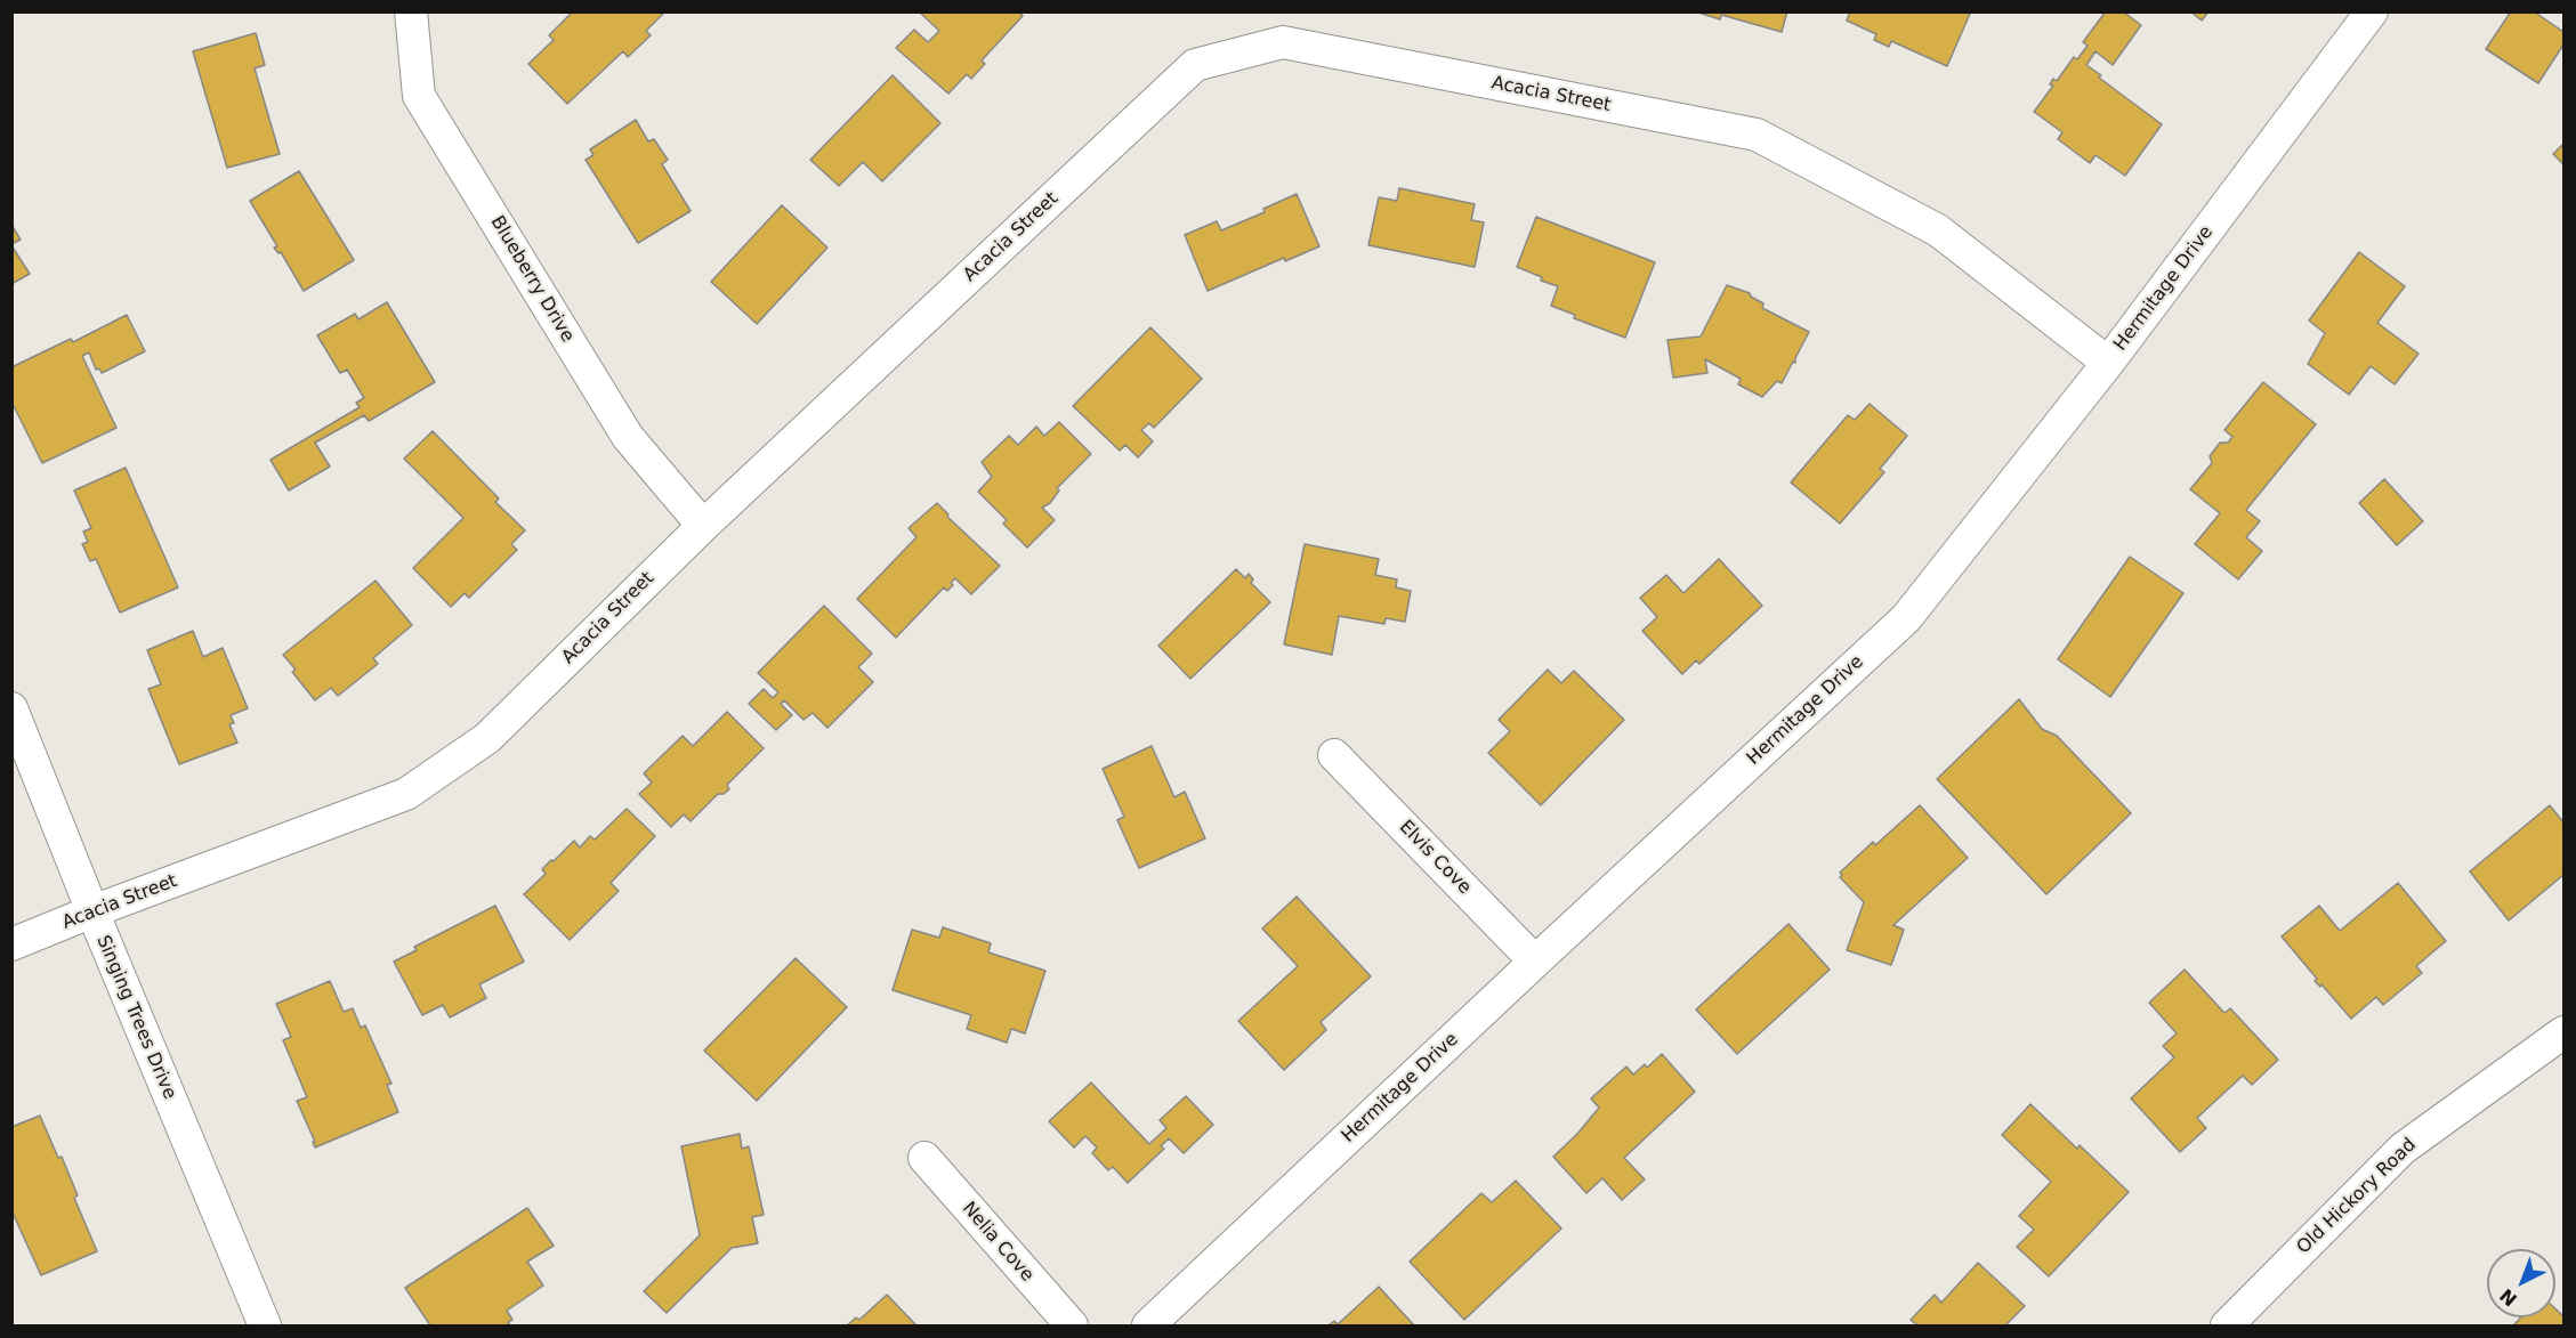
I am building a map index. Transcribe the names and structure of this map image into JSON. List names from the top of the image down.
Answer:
{
  "streets": {
    "street": [
      "Acacia Street",
      "Blueberry Drive",
      "Hermitage Drive",
      "Elvis Cove",
      "Singing Trees Drive",
      "Old Hickory Road",
      "Nelia Cove"
    ]
  },
  "crossings": [
    ["Acacia Street", "Blueberry Drive"],
    ["Acacia Street", "Hermitage Drive"],
    ["Acacia Street", "Singing Trees Drive"],
    ["Hermitage Drive", "Elvis Cove"]
  ],
  "north": "bottom left"
}
